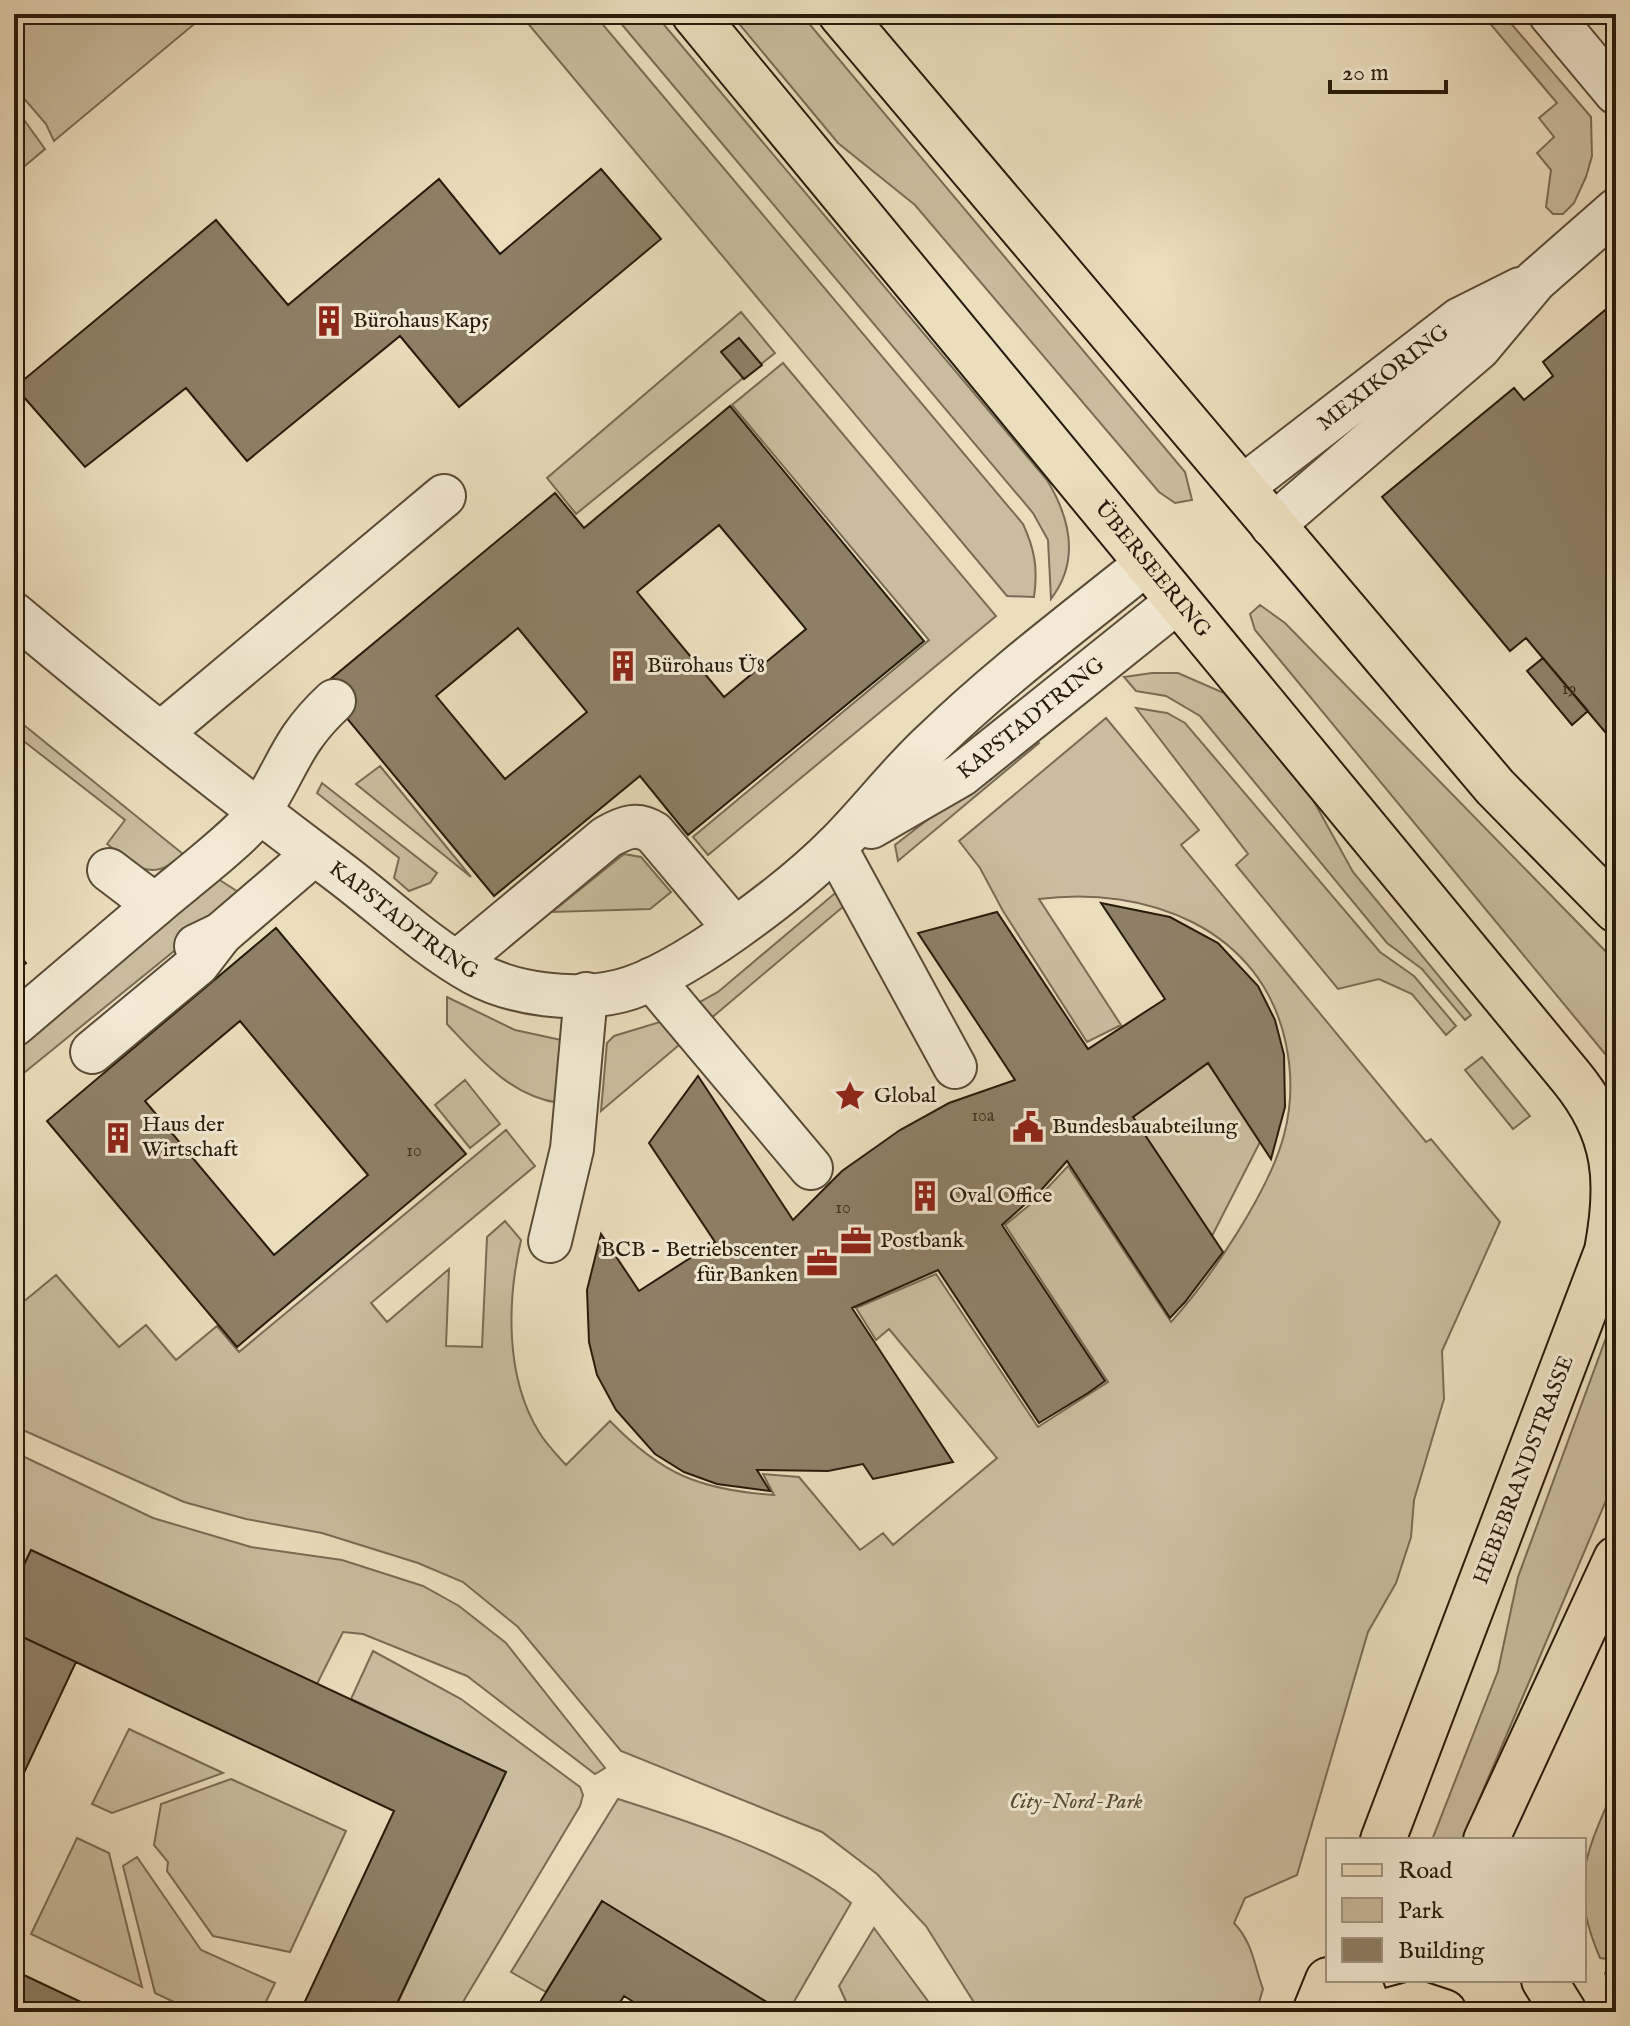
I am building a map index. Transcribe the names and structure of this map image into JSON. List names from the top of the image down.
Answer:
{
  "streets": {
    "main road": ["ÜBERSEERING", "HEBEBRANDSTRASSE"],
    "street": ["MEXIKORING", "KAPSTADTRING"]
  },
  "crossings": [
    ["ÜBERSEERING", "KAPSTADTRING"],
    ["ÜBERSEERING", "HEBEBRANDSTRASSE"]
  ],
  "parks": ["City-Nord-Park"],
  "places": {
    "building": [
      "Bürohaus Kap5",
      "Bürohaus Ü8",
      "Haus der Wirtschaft",
      "Oval Office"
    ],
    "place": ["Global"],
    "public building": ["Bundesbauabteilung"],
    "office": ["Postbank", "BCB - Betriebscenter für Banken"]
  },
  "house_numbers": [
    "19",
    "10a",
    "10",
    "10"
  ],
  "legend": ["Road", "Park", "Building"],
  "scale_bar": "20 m"
}
